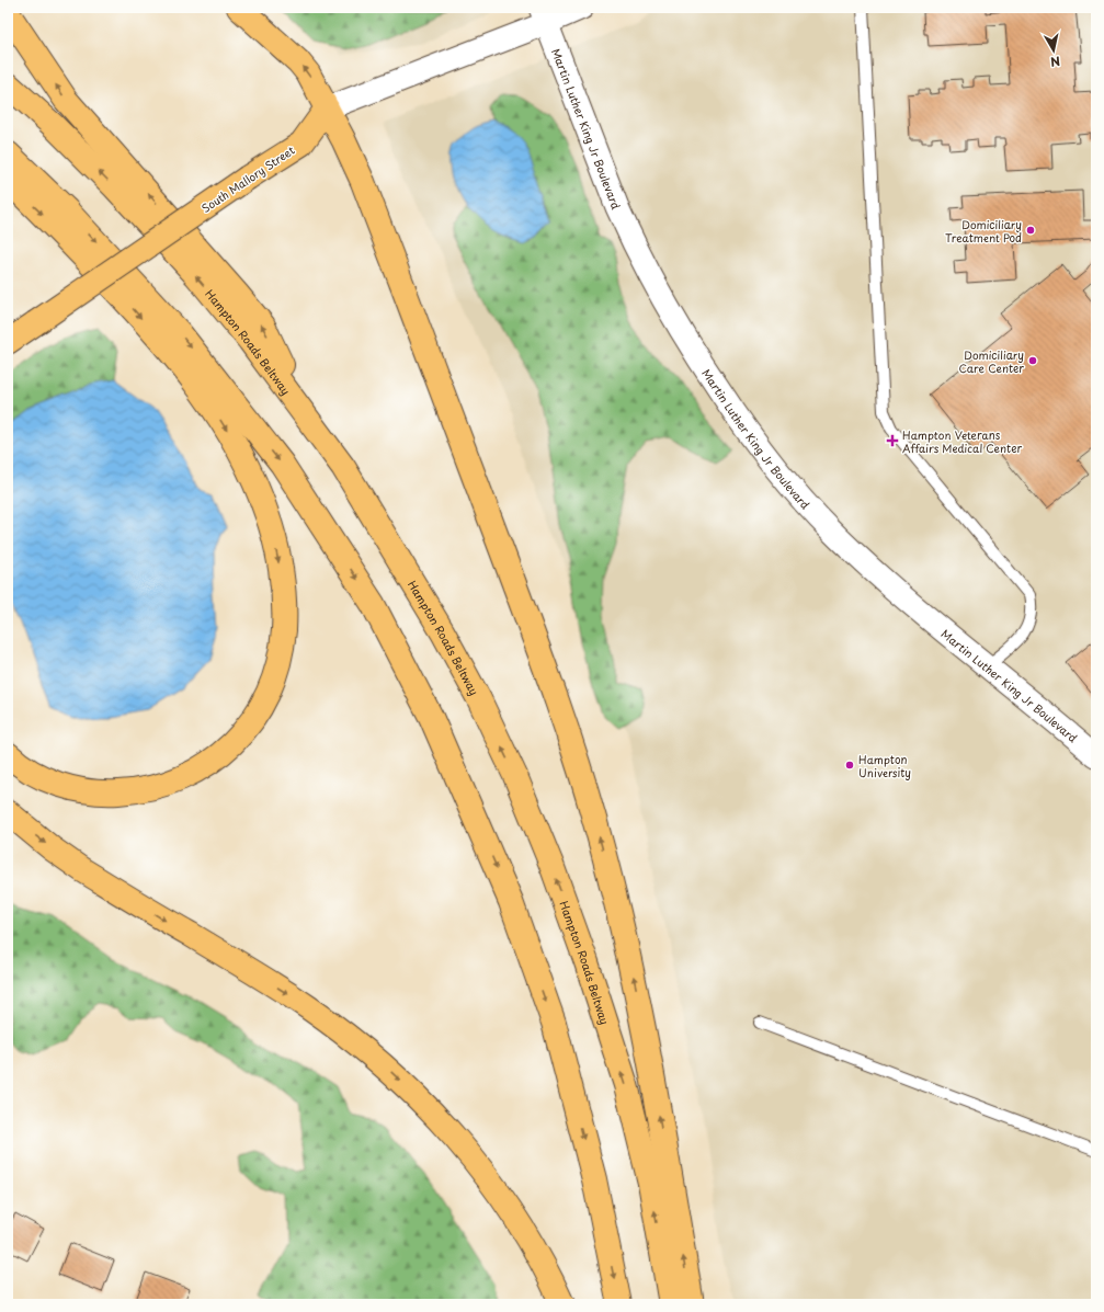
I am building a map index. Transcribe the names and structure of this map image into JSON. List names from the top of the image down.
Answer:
{
  "streets": {
    "main road": ["South Mallory Street", "Hampton Roads Beltway"],
    "street": ["Martin Luther King Jr Boulevard"]
  },
  "places": {
    "other": ["Domiciliary Treatment Pod", "Domiciliary Care Center", "Hampton University"],
    "health": ["Hampton Veterans Affairs Medical Center"]
  },
  "north": "bottom"
}
